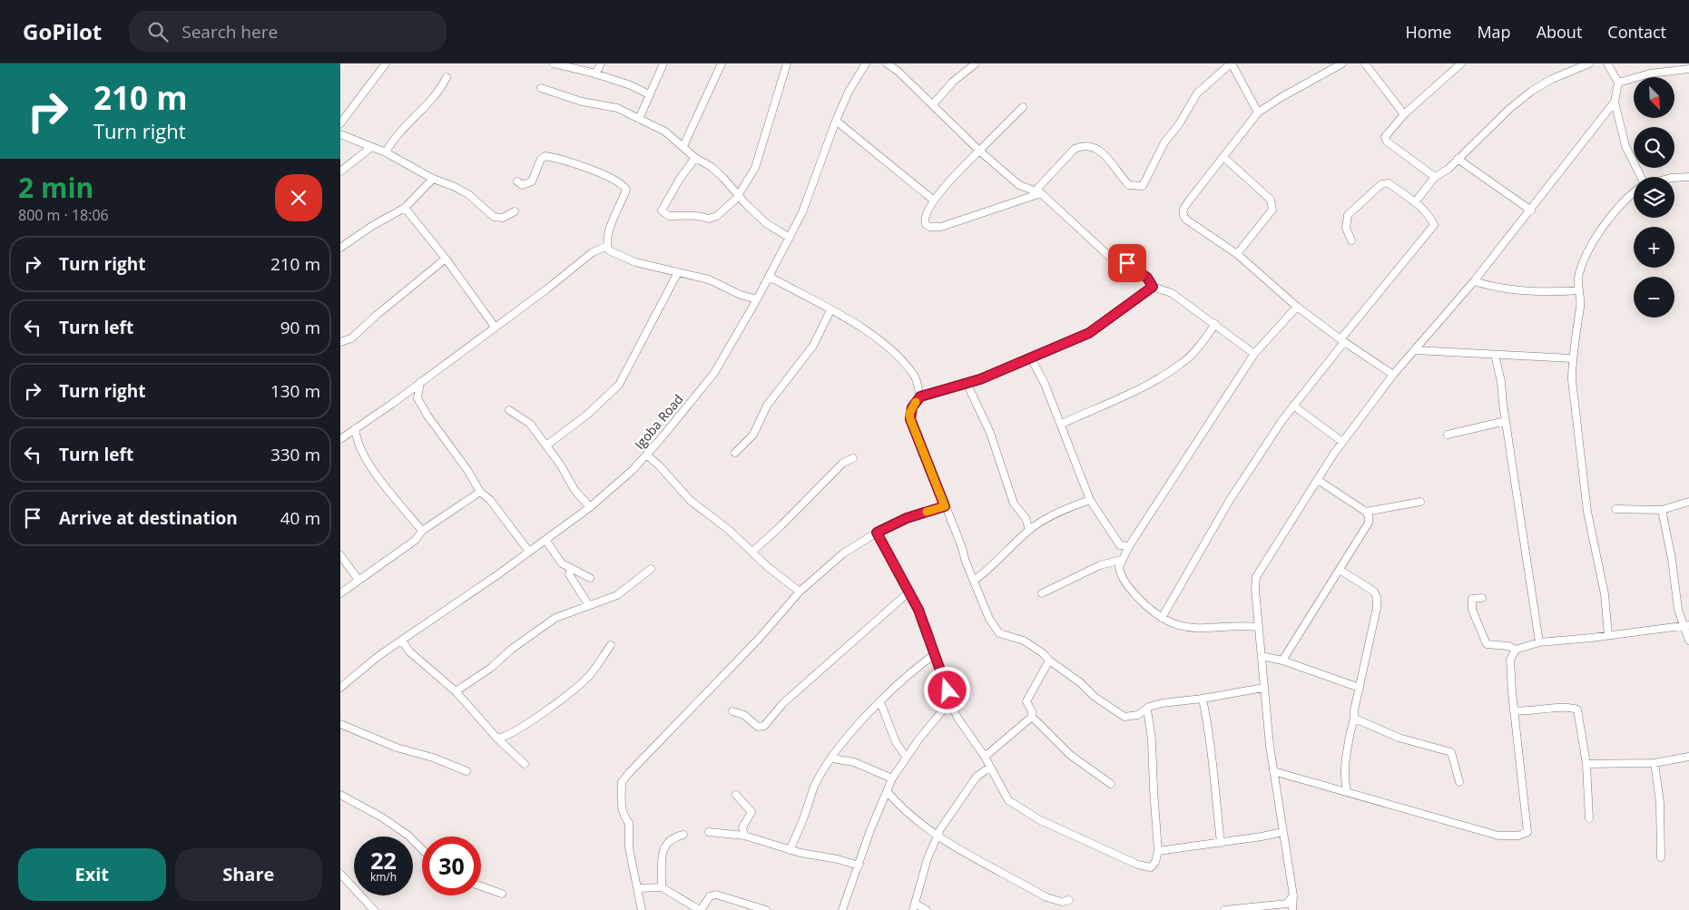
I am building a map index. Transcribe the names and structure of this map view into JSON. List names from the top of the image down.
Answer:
{
  "streets": {
    "street": ["Igoba Road"]
  },
  "north": "bottom right",
  "page": {
    "header": "GoPilot",
    "search": "Search here",
    "nav": [
      "Home",
      "Map",
      "About",
      "Contact"
    ],
    "turn": ["210 m", "Turn right"],
    "map_buttons": ["+", "−"],
    "heading": ["2 min", "800 m · 18:06"],
    "list": [
      {
        "name": "Turn right",
        "value": "210 m"
      },
      {
        "name": "Turn left",
        "value": "90 m"
      },
      {
        "name": "Turn right",
        "value": "130 m"
      },
      {
        "name": "Turn left",
        "value": "330 m"
      },
      {
        "name": "Arrive at destination",
        "value": "40 m"
      }
    ],
    "speed": "22 km/h",
    "limit": "30",
    "buttons": ["Exit", "Share"]
  }
}
